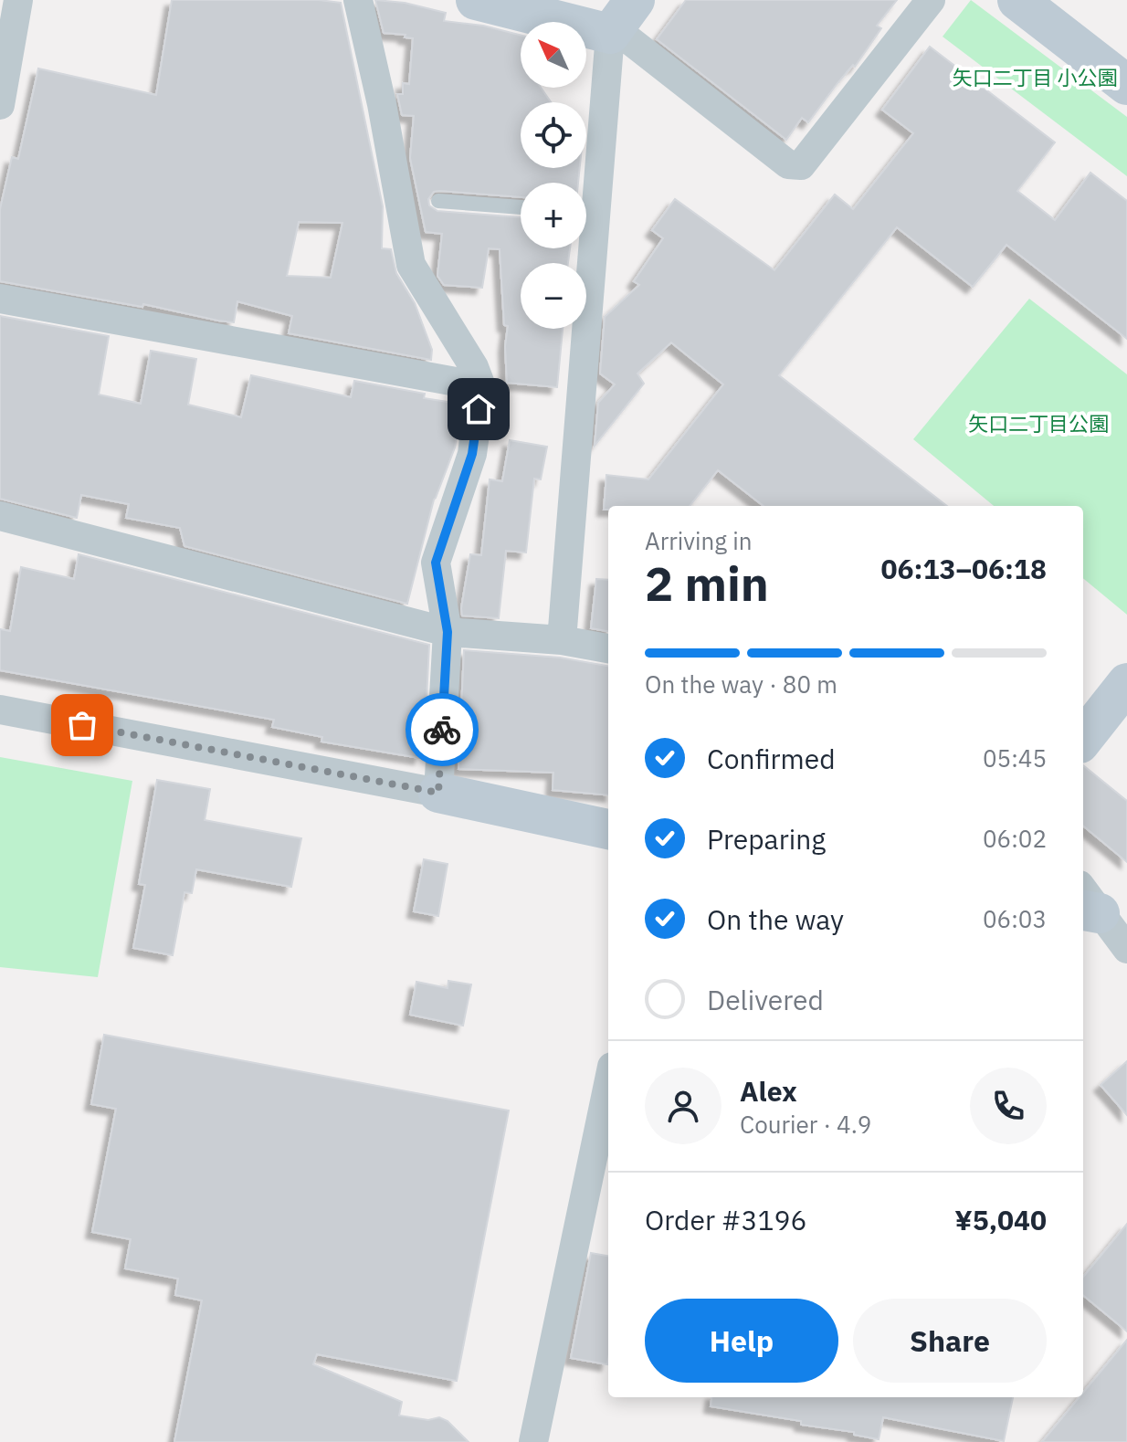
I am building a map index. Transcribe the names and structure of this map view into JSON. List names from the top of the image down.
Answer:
{
  "parks": ["矢口二丁目 小公園", "矢口二丁目公園"],
  "north": "top left",
  "page": {
    "map_buttons": ["+", "−"],
    "heading": ["2 min", "Arriving in", "06:13–06:18"],
    "panel": [
      "Alex",
      "Courier · 4.9",
      "Order #3196",
      "¥5,040"
    ],
    "bar": "On the way · 80 m",
    "list": [
      ["Confirmed", "05:45"],
      ["Preparing", "06:02"],
      ["On the way", "06:03"],
      "Delivered"
    ],
    "buttons": ["Help", "Share"]
  }
}
